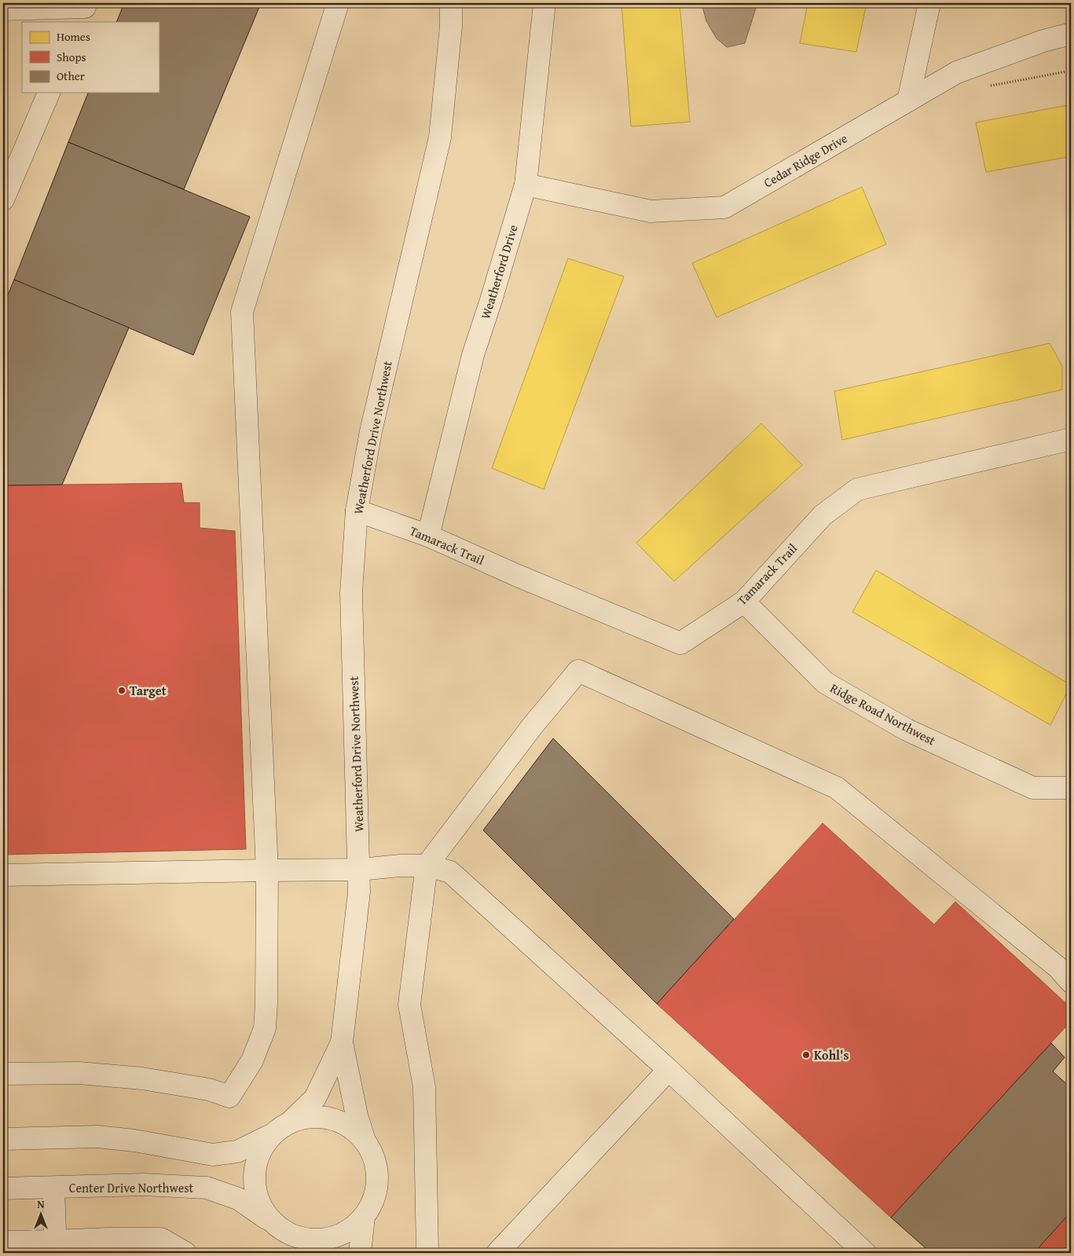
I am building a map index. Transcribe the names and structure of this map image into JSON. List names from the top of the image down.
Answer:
{
  "streets": {
    "street": [
      "Cedar Ridge Drive",
      "Weatherford Drive",
      "Weatherford Drive Northwest",
      "Tamarack Trail",
      "Ridge Road Northwest",
      "Center Drive Northwest"
    ]
  },
  "crossings": [
    ["Cedar Ridge Drive", "Weatherford Drive"],
    ["Weatherford Drive", "Tamarack Trail"],
    ["Weatherford Drive Northwest", "Tamarack Trail"],
    ["Weatherford Drive Northwest", "Center Drive Northwest"],
    ["Tamarack Trail", "Ridge Road Northwest"]
  ],
  "places": ["Target", "Kohl's"],
  "legend": ["Homes", "Shops", "Other"],
  "north": "top"
}
